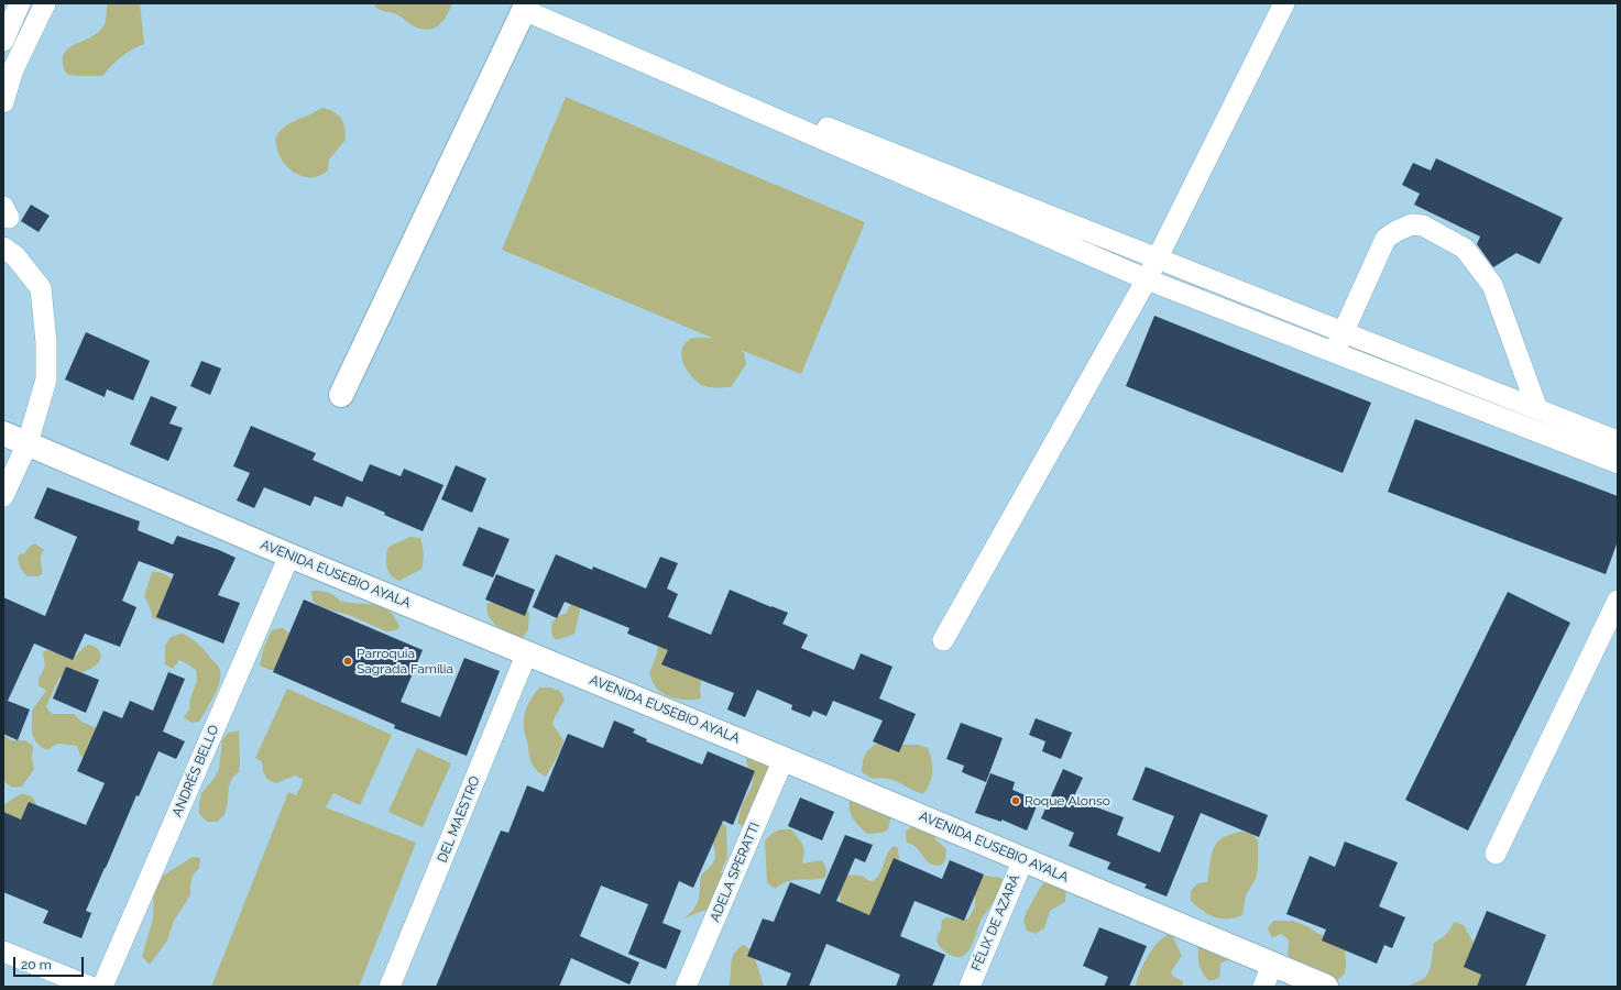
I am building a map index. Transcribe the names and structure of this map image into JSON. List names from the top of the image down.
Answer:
{
  "streets": {
    "street": [
      "AVENIDA EUSEBIO AYALA",
      "ANDRÉS BELLO",
      "DEL MAESTRO",
      "ADELA SPERATTI",
      "FÉLIX DE AZARÁ"
    ]
  },
  "crossings": [
    ["AVENIDA EUSEBIO AYALA", "ANDRÉS BELLO"],
    ["AVENIDA EUSEBIO AYALA", "DEL MAESTRO"],
    ["AVENIDA EUSEBIO AYALA", "ADELA SPERATTI"],
    ["AVENIDA EUSEBIO AYALA", "FÉLIX DE AZARÁ"]
  ],
  "places": ["Parroquia Sagrada Familia", "Roque Alonso"],
  "scale_bar": "20 m"
}
